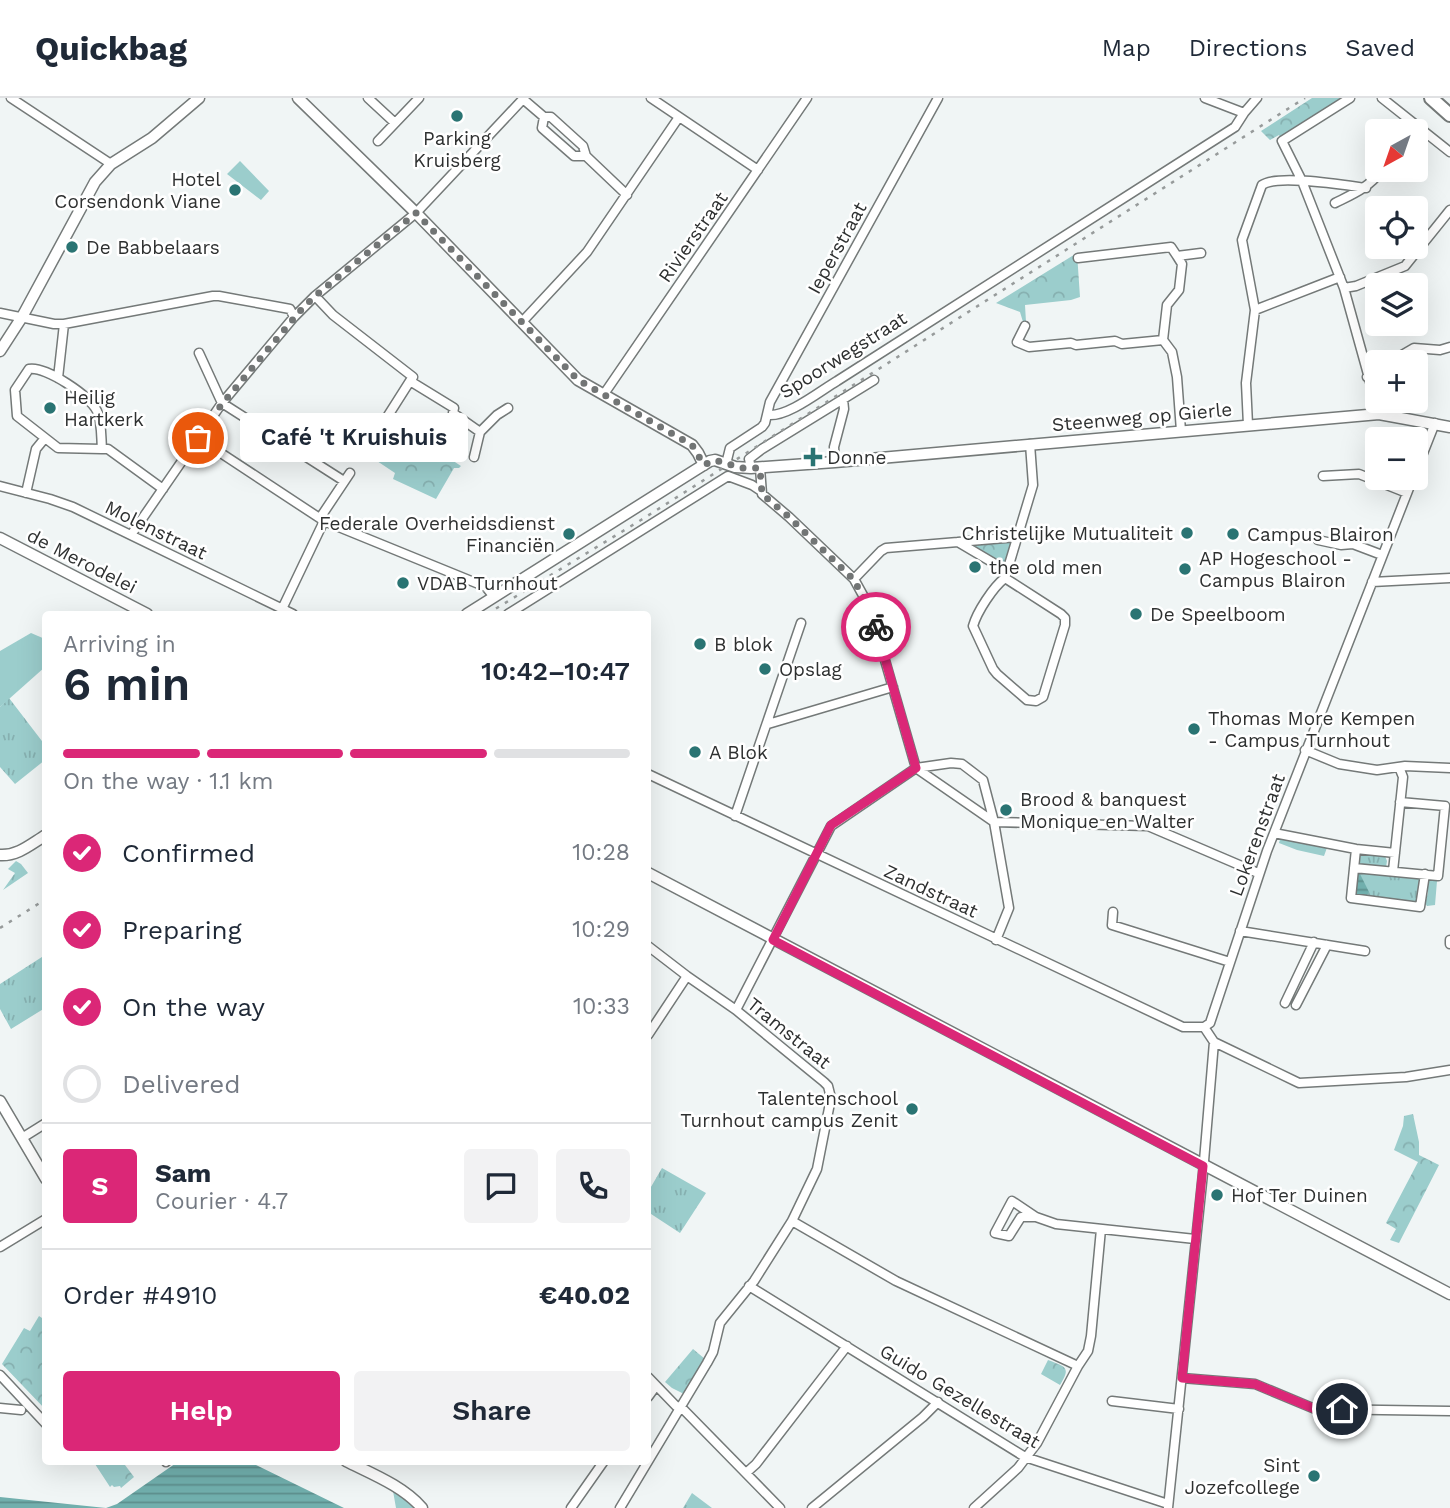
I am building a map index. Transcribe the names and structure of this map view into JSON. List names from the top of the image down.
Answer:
{
  "streets": {
    "street": [
      "Rivierstraat",
      "Ieperstraat",
      "Spoorwegstraat",
      "Steenweg op Gierle",
      "Molenstraat",
      "de Merodelei",
      "Lokerenstraat",
      "Zandstraat",
      "Tramstraat",
      "Guido Gezellestraat"
    ]
  },
  "crossings": [
    ["Ieperstraat", "Spoorwegstraat"],
    ["Spoorwegstraat", "Steenweg op Gierle"],
    ["Lokerenstraat", "Zandstraat"]
  ],
  "places": {
    "other": [
      "Parking Kruisberg",
      "Hotel Corsendonk Viane",
      "De Babbelaars",
      "Heilig Hartkerk",
      "Café 't Kruishuis",
      "Christelijke Mutualiteit",
      "Federale Overheidsdienst Financiën",
      "Campus Blairon",
      "the old men",
      "AP Hogeschool - Campus Blairon",
      "VDAB Turnhout",
      "De Speelboom",
      "B blok",
      "Opslag",
      "Thomas More Kempen - Campus Turnhout",
      "A Blok",
      "Brood & banquest Monique en Walter",
      "Talentenschool Turnhout campus Zenit",
      "Hof Ter Duinen",
      "Sint Jozefcollege"
    ],
    "health": ["Donne"]
  },
  "north": "bottom left",
  "page": {
    "header": "Quickbag",
    "nav": ["Map", "Directions", "Saved"],
    "map_buttons": ["+", "−"],
    "bubble": "Café 't Kruishuis",
    "heading": ["6 min", "Arriving in", "10:42–10:47"],
    "panel": [
      "Sam",
      "Courier · 4.7",
      "Order #4910",
      "€40.02"
    ],
    "bar": "On the way · 1.1 km",
    "list": [
      ["Confirmed", "10:28"],
      ["Preparing", "10:29"],
      ["On the way", "10:33"],
      "Delivered"
    ],
    "round": "S",
    "buttons": ["Help", "Share"]
  }
}
